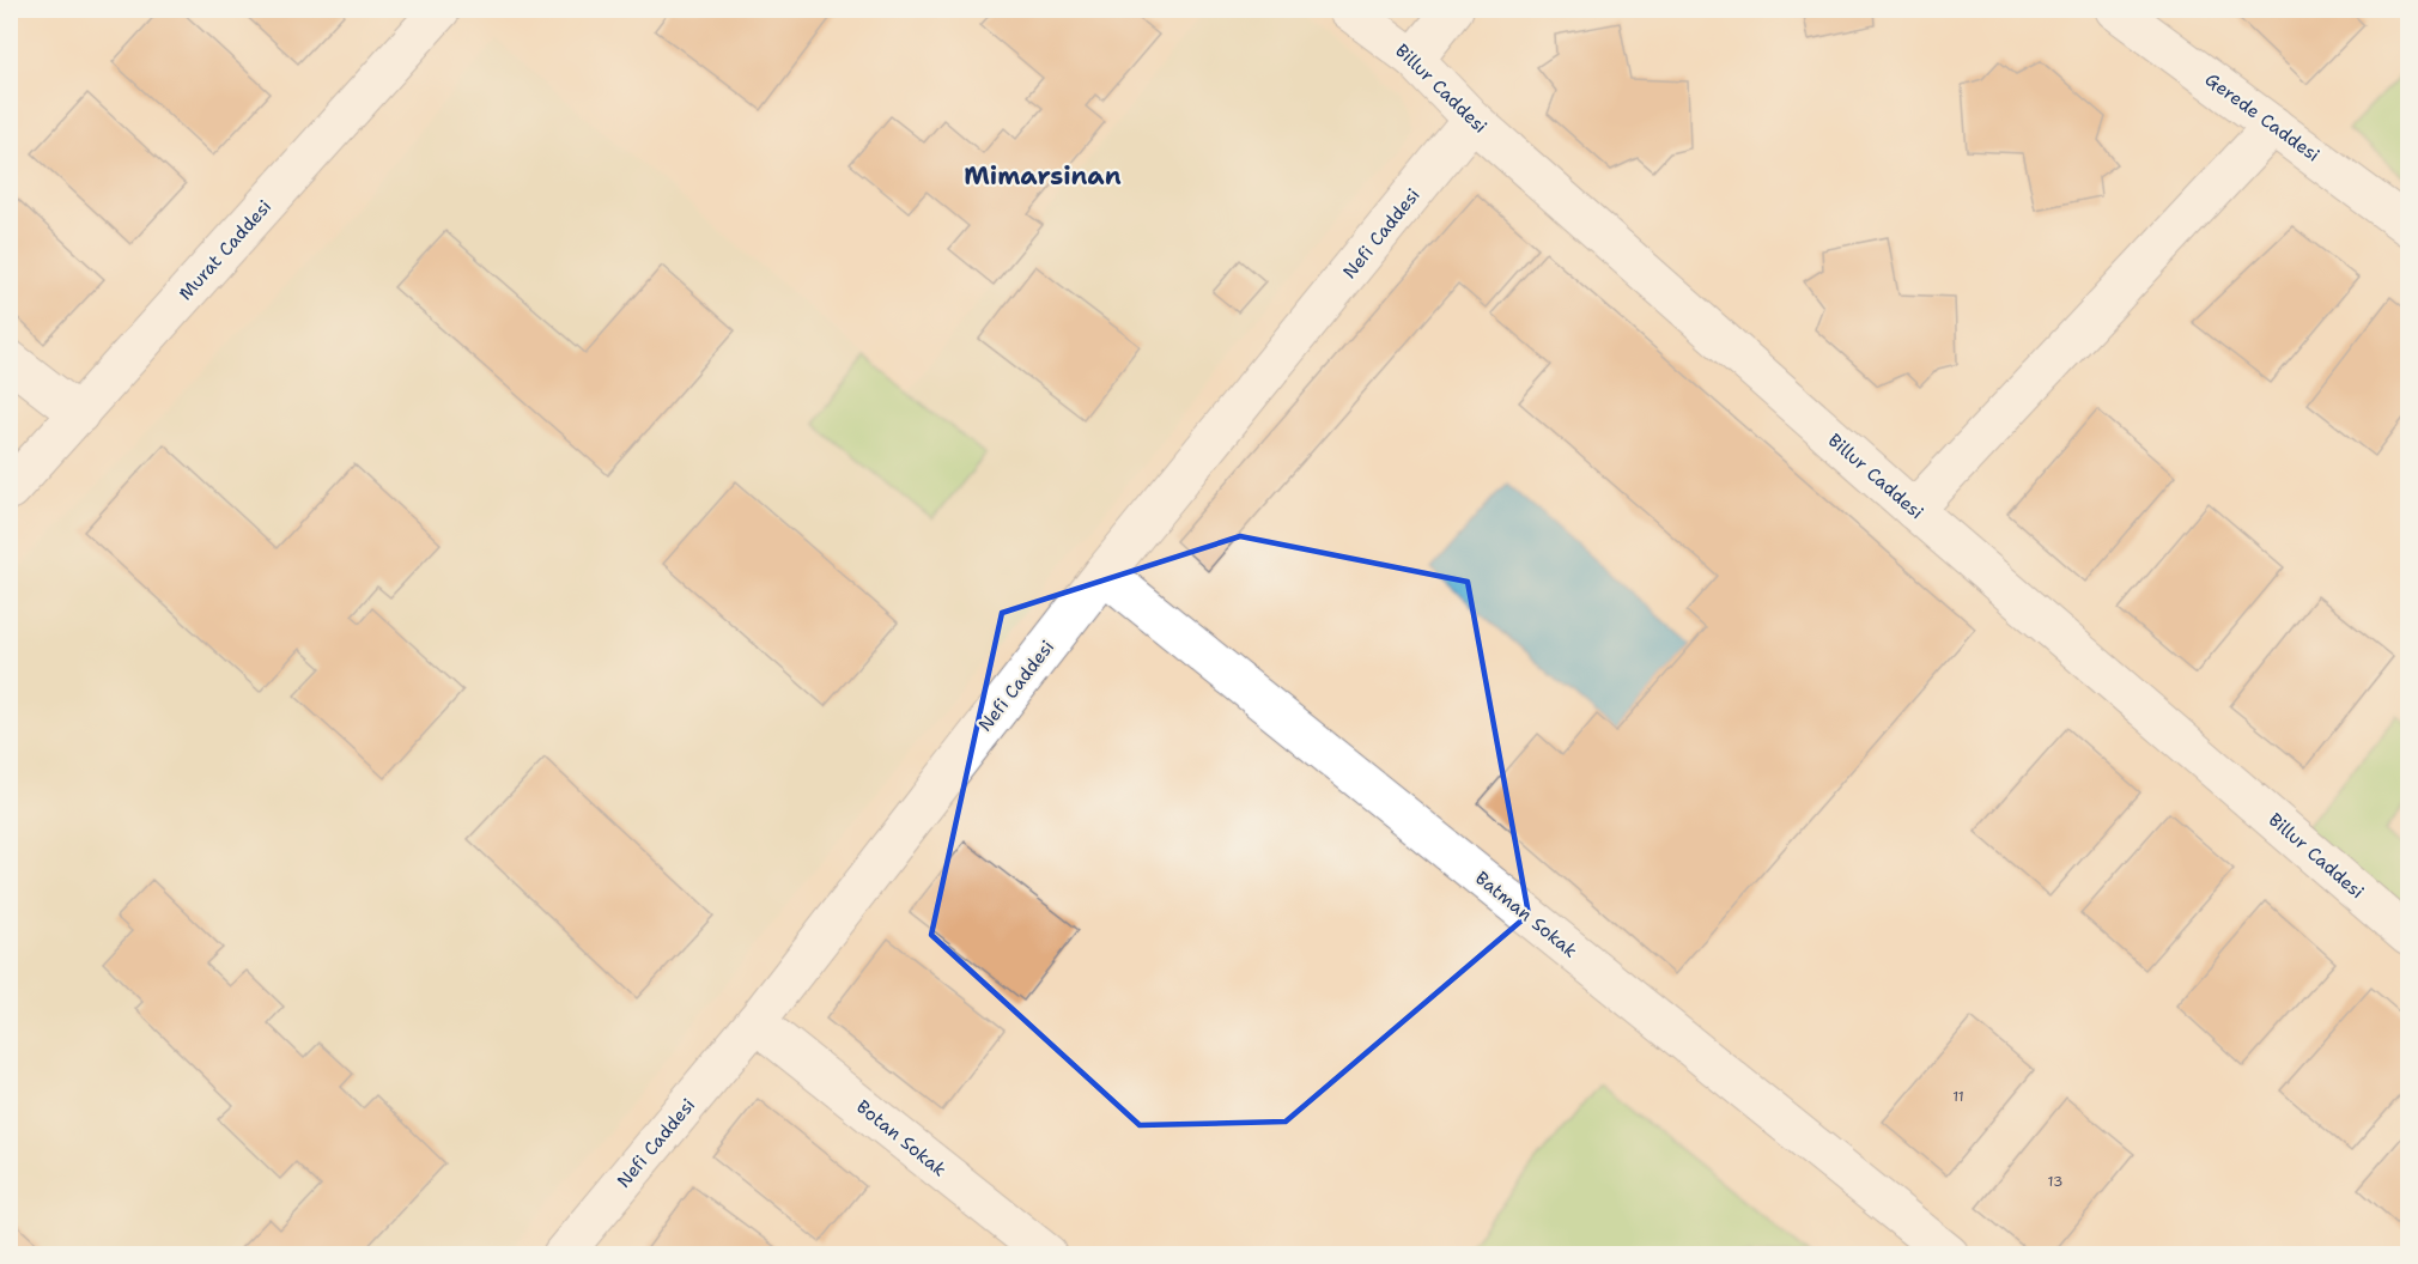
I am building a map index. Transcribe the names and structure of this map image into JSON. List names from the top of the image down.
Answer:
{
  "streets": {
    "street": [
      "Billur Caddesi",
      "Gerede Caddesi",
      "Nefi Caddesi",
      "Murat Caddesi",
      "Batman Sokak",
      "Botan Sokak"
    ]
  },
  "crossings": [
    ["Billur Caddesi", "Nefi Caddesi"],
    ["Nefi Caddesi", "Batman Sokak"],
    ["Nefi Caddesi", "Botan Sokak"]
  ],
  "districts": ["Mimarsinan"],
  "house_numbers": ["11", "13"]
}
